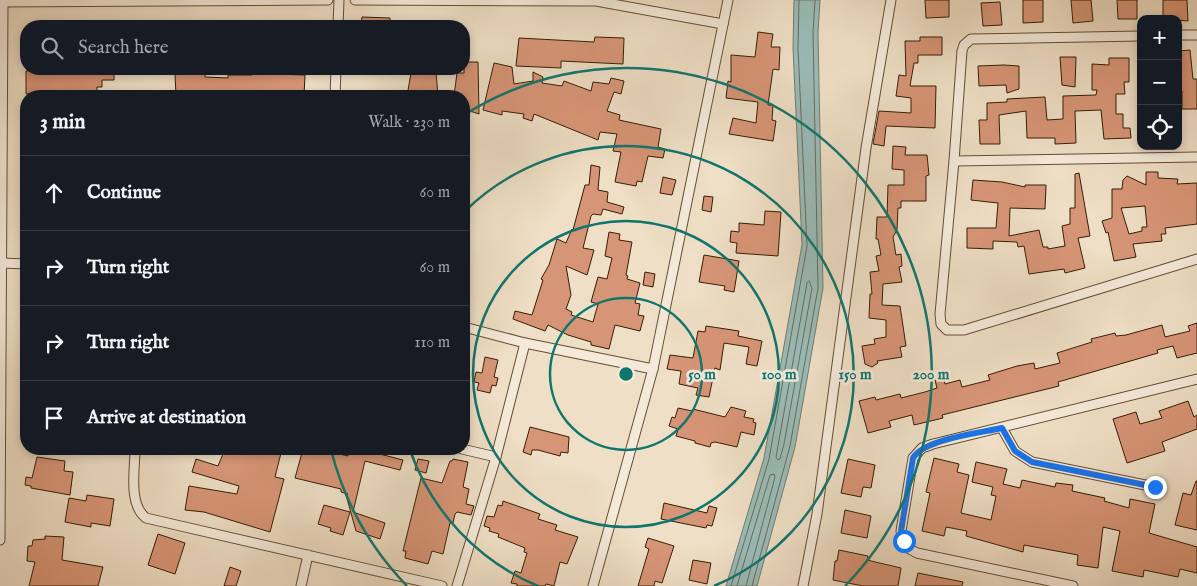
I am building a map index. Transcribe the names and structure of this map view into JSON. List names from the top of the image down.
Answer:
{
  "page": {
    "map_buttons": ["+", "−"],
    "search": "Search here",
    "heading": ["3 min", "Walk · 230 m"],
    "list": [
      ["Continue", "60 m"],
      ["Turn right", "60 m"],
      ["Turn right", "110 m"],
      "Arrive at destination"
    ]
  },
  "rings": [
    "50 m",
    "100 m",
    "150 m",
    "200 m"
  ]
}
